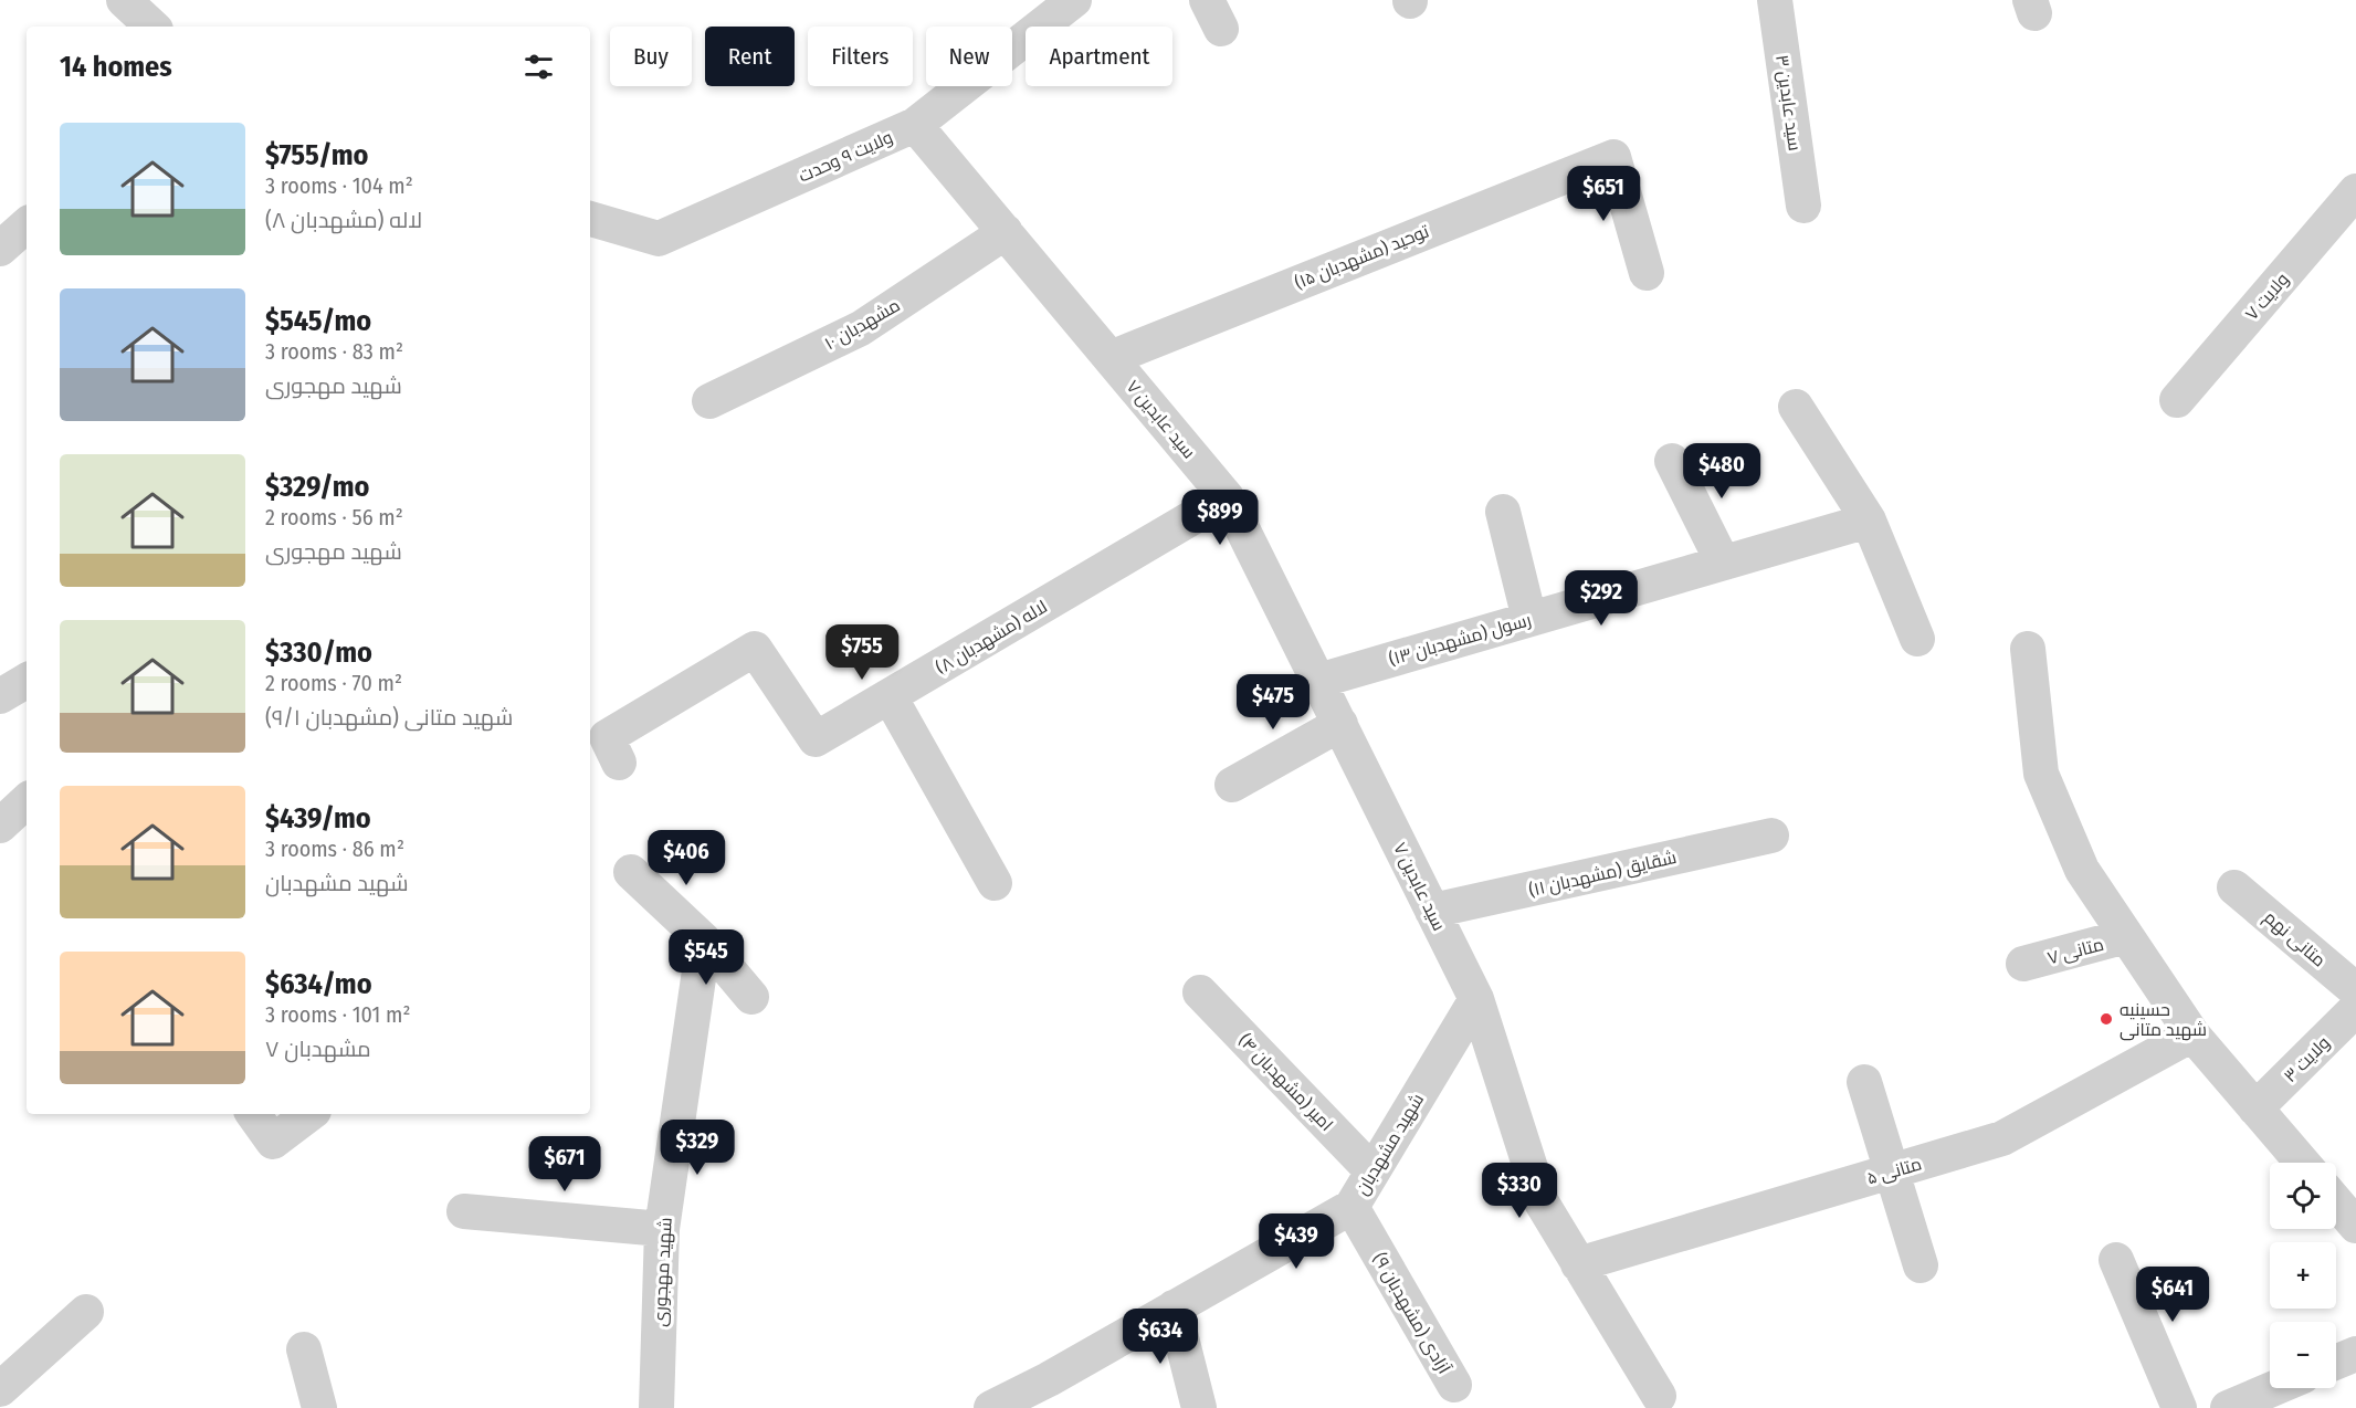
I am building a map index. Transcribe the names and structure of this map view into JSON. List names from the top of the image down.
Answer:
{
  "streets": {
    "street": [
      "سید عابدین ۳",
      "ولایت ۹ وحدت",
      "توحید (مشهدبان ۱۵)",
      "ولایت ۷",
      "مشهدبان ۱۰",
      "سید عابدین ۷",
      "لاله (مشهدبان ۸)",
      "رسول (مشهدبان ۱۳)",
      "شقایق (مشهدبان ۱۱)",
      "متانی نهم",
      "متانی ۷",
      "ولایت ۳",
      "امیر (مشهدبان ۴)",
      "شهید مشهدبان",
      "متانی ۵",
      "شهید مهجوری",
      "آزادی (مشهدبان ۹)"
    ]
  },
  "crossings": [
    ["ولایت ۹ وحدت", "سید عابدین ۷"],
    ["توحید (مشهدبان ۱۵)", "سید عابدین ۷"],
    ["مشهدبان ۱۰", "سید عابدین ۷"],
    ["سید عابدین ۷", "لاله (مشهدبان ۸)"],
    ["سید عابدین ۷", "رسول (مشهدبان ۱۳)"],
    ["سید عابدین ۷", "شقایق (مشهدبان ۱۱)"],
    ["سید عابدین ۷", "شهید مشهدبان"],
    ["سید عابدین ۷", "متانی ۵"],
    ["امیر (مشهدبان ۴)", "شهید مشهدبان"],
    ["شهید مشهدبان", "آزادی (مشهدبان ۹)"]
  ],
  "places": ["حسینیه شهید متانی"],
  "page": {
    "chip": [
      "Buy",
      "Rent",
      "Filters",
      "New",
      "Apartment"
    ],
    "heading": "14 homes",
    "list": [
      {
        "name": "$755/mo",
        "note": "3 rooms · 104 m² · لاله (مشهدبان ۸)"
      },
      {
        "name": "$545/mo",
        "note": "3 rooms · 83 m² · شهید مهجوری"
      },
      {
        "name": "$329/mo",
        "note": "2 rooms · 56 m² · شهید مهجوری"
      },
      {
        "name": "$330/mo",
        "note": "2 rooms · 70 m² · شهید متانی (مشهدبان ۹/۱)"
      },
      {
        "name": "$439/mo",
        "note": "3 rooms · 86 m² · شهید مشهدبان"
      },
      {
        "name": "$634/mo",
        "note": "3 rooms · 101 m² · مشهدبان ۷"
      }
    ],
    "price": [
      "$651",
      "$480",
      "$899",
      "$292",
      "$755",
      "$475",
      "$406",
      "$545",
      "$329",
      "$671",
      "$330",
      "$439",
      "$641",
      "$634"
    ],
    "map_buttons": ["+", "−"]
  }
}
